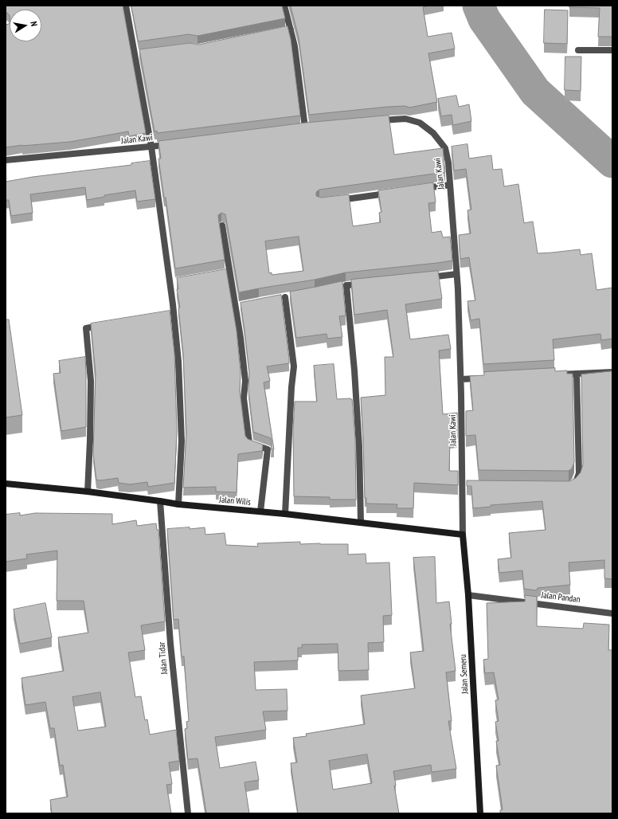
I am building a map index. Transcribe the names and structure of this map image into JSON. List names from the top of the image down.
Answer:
{
  "streets": {
    "main road": ["Jalan Wilis", "Jalan Semeru"],
    "street": ["Jalan Kawi", "Jalan Pandan", "Jalan Tidar"]
  },
  "crossings": [
    ["Jalan Kawi", "Jalan Wilis"],
    ["Jalan Kawi", "Jalan Semeru"],
    ["Jalan Wilis", "Jalan Tidar"],
    ["Jalan Wilis", "Jalan Semeru"],
    ["Jalan Pandan", "Jalan Semeru"]
  ],
  "north": "right"
}
